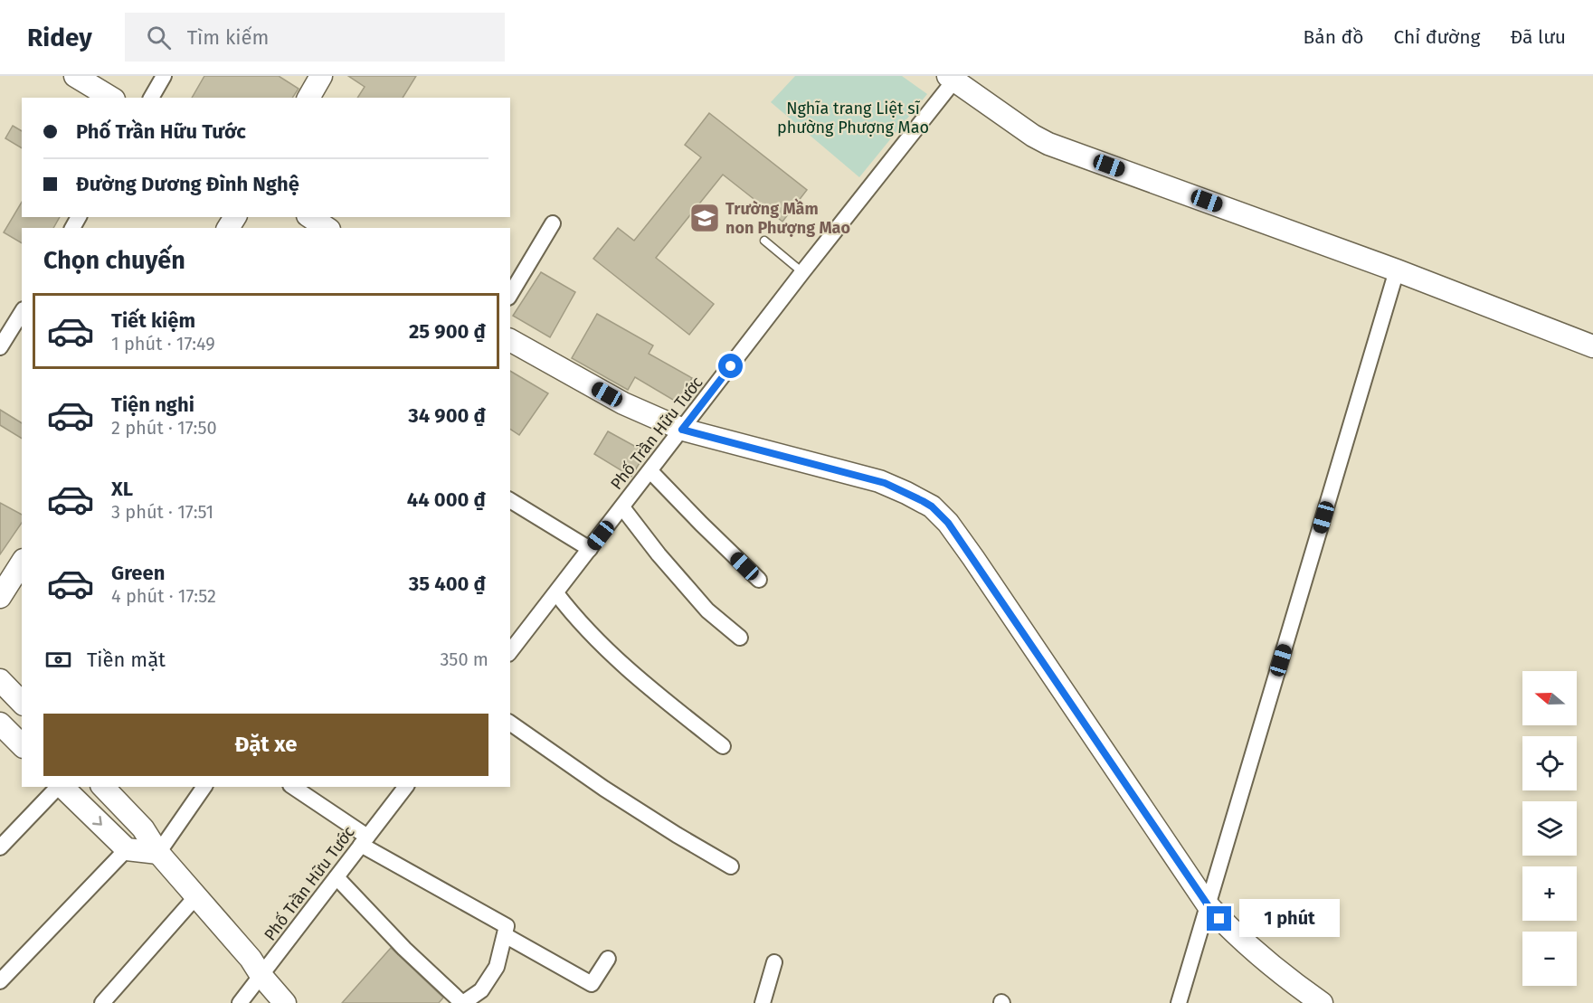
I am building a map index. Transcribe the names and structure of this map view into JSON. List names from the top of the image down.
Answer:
{
  "streets": {
    "street": ["Phố Trần Hữu Tước"]
  },
  "parks": ["Nghĩa trang Liệt sĩ phường Phượng Mao"],
  "places": {
    "school or university": ["Trường Mầm non Phượng Mao"]
  },
  "north": "left",
  "page": {
    "header": "Ridey",
    "search": "Tìm kiếm",
    "nav": ["Bản đồ", "Chỉ đường", "Đã lưu"],
    "banner": ["Phố Trần Hữu Tước", "Đường Dương Đình Nghệ"],
    "heading": "Chọn chuyến",
    "list": [
      {
        "name": "Tiết kiệm",
        "note": "1 phút · 17:49",
        "value": "25 900 ₫"
      },
      {
        "name": "Tiện nghi",
        "note": "2 phút · 17:50",
        "value": "34 900 ₫"
      },
      {
        "name": "XL",
        "note": "3 phút · 17:51",
        "value": "44 000 ₫"
      },
      {
        "name": "Green",
        "note": "4 phút · 17:52",
        "value": "35 400 ₫"
      }
    ],
    "pay": ["Tiền mặt", "350 m"],
    "map_buttons": ["+", "−"],
    "buttons": "Đặt xe",
    "bubble": "1 phút"
  }
}
